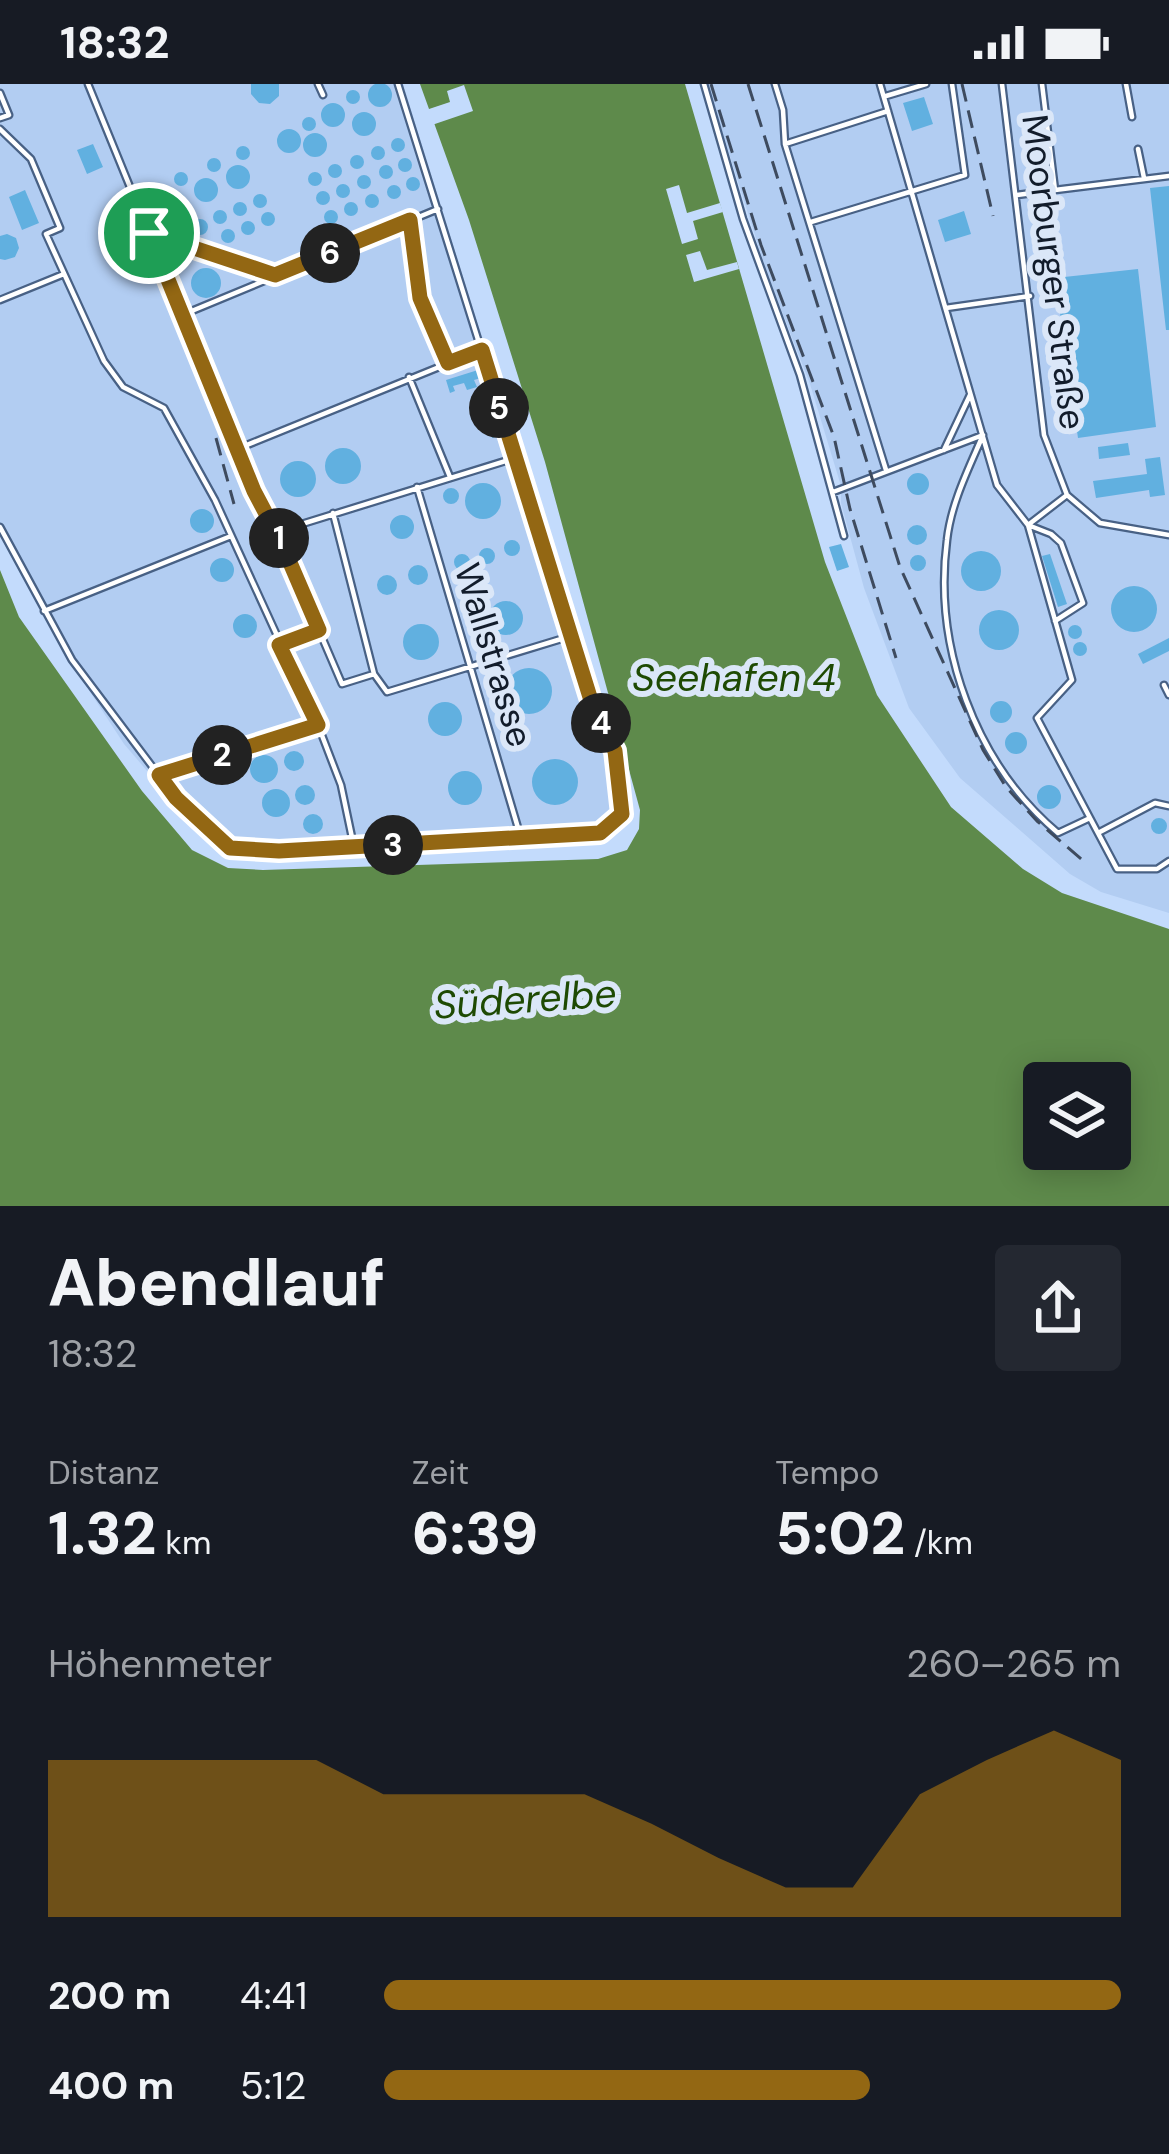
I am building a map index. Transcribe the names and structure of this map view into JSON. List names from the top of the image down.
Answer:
{
  "streets": {
    "lane": ["Moorburger Straße", "Wallstrasse"]
  },
  "water": ["Seehafen 4", "Süderelbe"],
  "page": {
    "status": "18:32",
    "pins": [
      "6",
      "5",
      "1",
      "4",
      "2",
      "3"
    ],
    "heading": ["Abendlauf", "18:32"],
    "stats": [
      ["Distanz", "1.32 km"],
      ["Zeit", "6:39"],
      ["Tempo", "5:02 /km"]
    ],
    "chart": ["Höhenmeter", "260–265 m"],
    "list": [
      {
        "name": "200 m",
        "note": "4:41"
      },
      {
        "name": "400 m",
        "note": "5:12"
      }
    ]
  }
}
